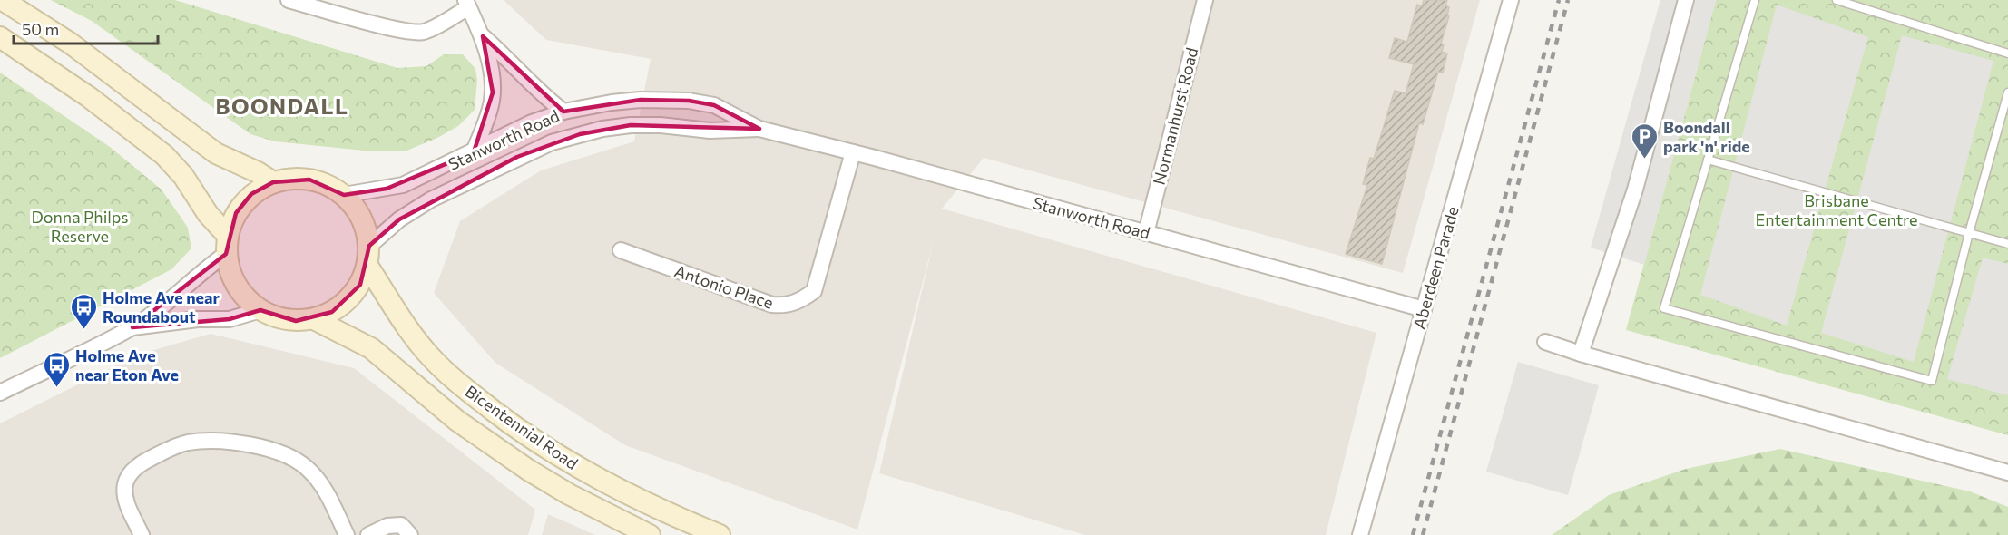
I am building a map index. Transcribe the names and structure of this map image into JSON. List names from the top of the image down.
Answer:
{
  "streets": {
    "main road": ["Bicentennial Road"],
    "street": [
      "Normanhurst Road",
      "Stanworth Road",
      "Aberdeen Parade",
      "Antonio Place"
    ]
  },
  "crossings": [
    ["Normanhurst Road", "Stanworth Road"],
    ["Stanworth Road", "Aberdeen Parade"],
    ["Stanworth Road", "Antonio Place"],
    ["Stanworth Road", "Bicentennial Road"]
  ],
  "districts": ["BOONDALL"],
  "parks": ["Brisbane Entertainment Centre", "Donna Philps Reserve"],
  "places": {
    "parking": ["Boondall park 'n' ride"],
    "bus stop": ["Holme Ave near Roundabout", "Holme Ave near Eton Ave"]
  },
  "scale_bar": "50 m"
}
